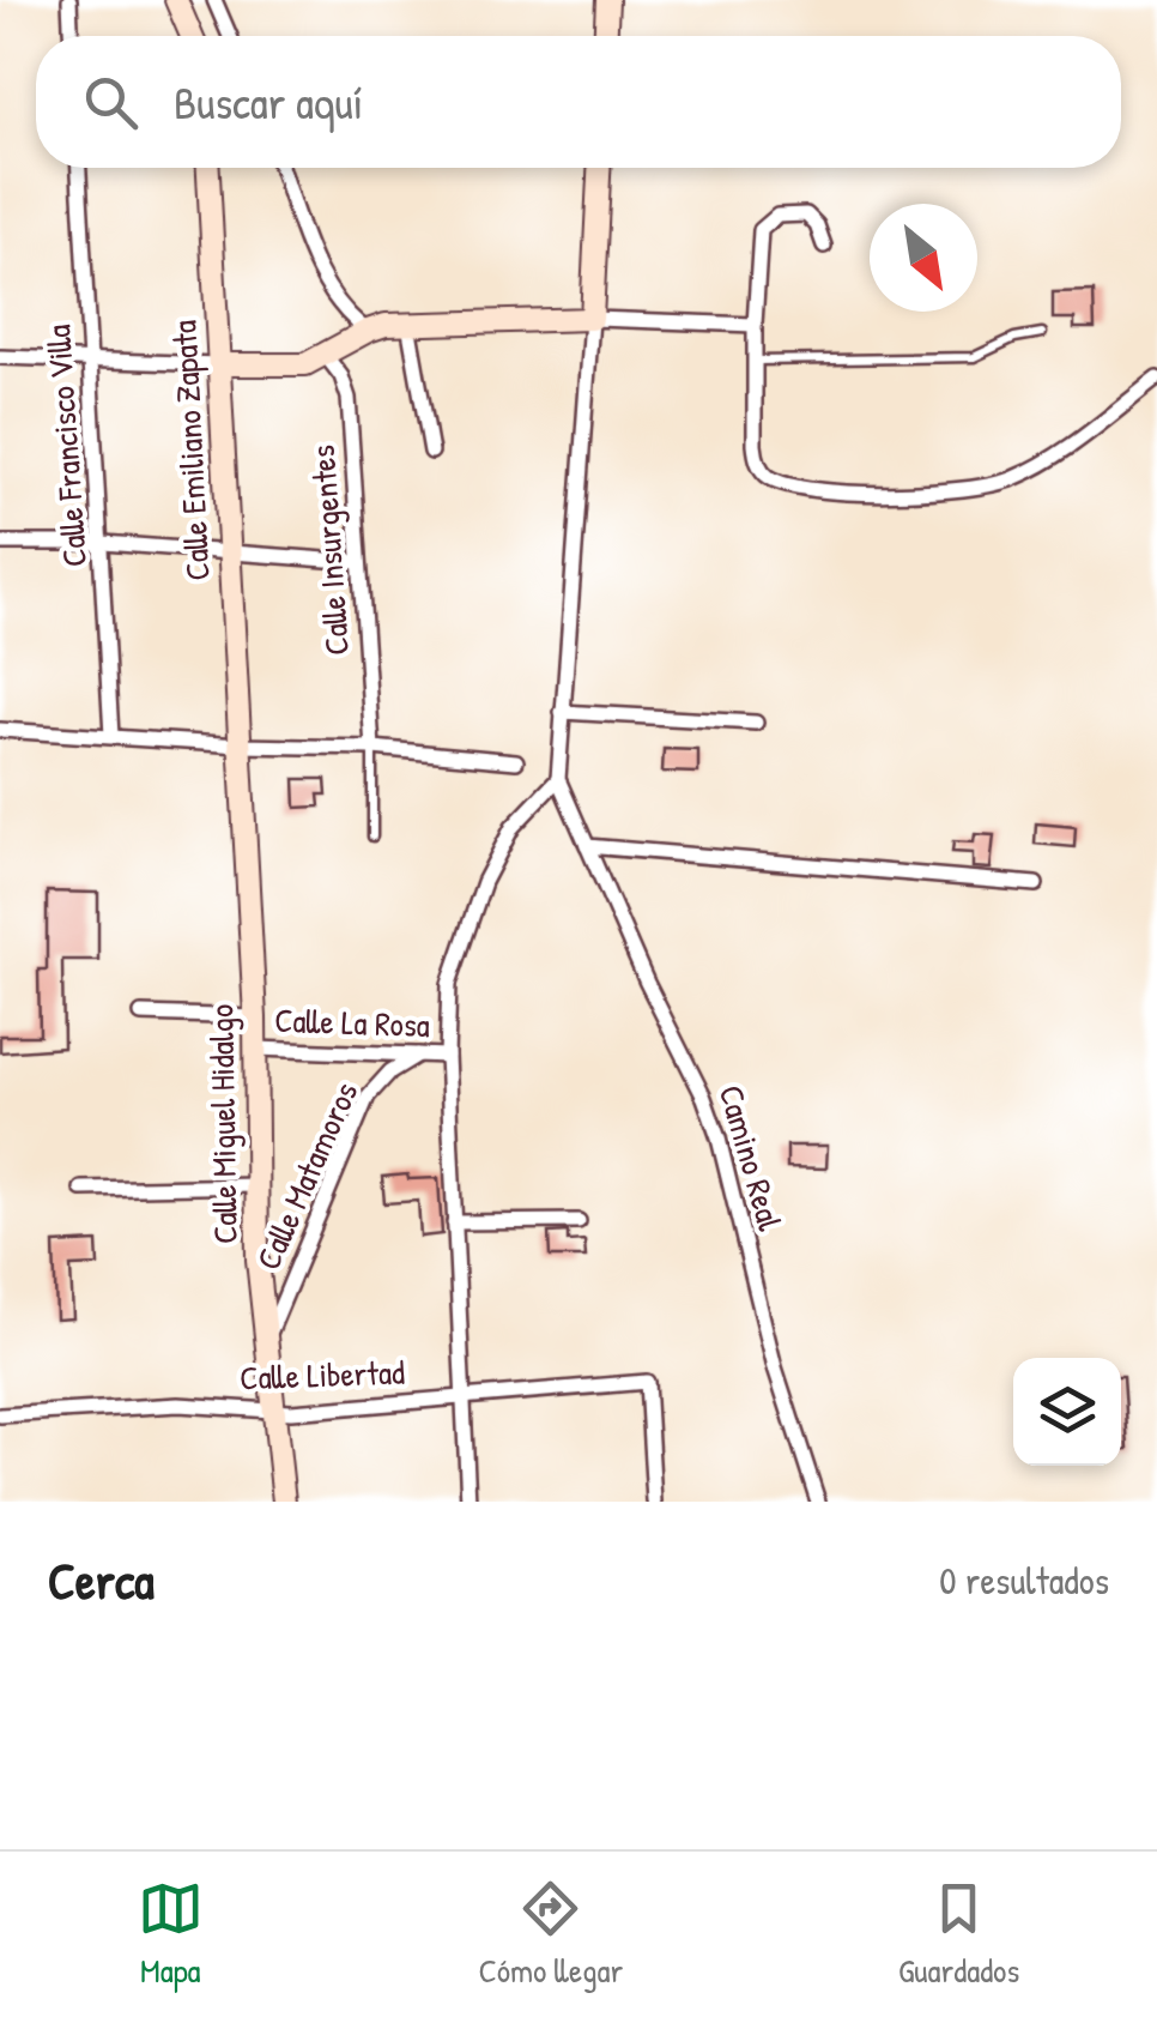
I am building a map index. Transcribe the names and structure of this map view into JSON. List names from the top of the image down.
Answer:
{
  "streets": {
    "street": [
      "Calle Francisco Villa",
      "Calle Emiliano Zapata",
      "Calle Insurgentes",
      "Calle La Rosa",
      "Calle Miguel Hidalgo",
      "Camino Real",
      "Calle Matamoros",
      "Calle Libertad"
    ]
  },
  "crossings": [
    ["Calle Emiliano Zapata", "Calle Miguel Hidalgo"],
    ["Calle La Rosa", "Calle Miguel Hidalgo"],
    ["Calle La Rosa", "Calle Matamoros"],
    ["Calle Miguel Hidalgo", "Calle Matamoros"],
    ["Calle Miguel Hidalgo", "Calle Libertad"]
  ],
  "north": "bottom right",
  "page": {
    "search": "Buscar aquí",
    "heading": ["Cerca", "0 resultados"],
    "nav": ["Mapa", "Cómo llegar", "Guardados"]
  }
}
